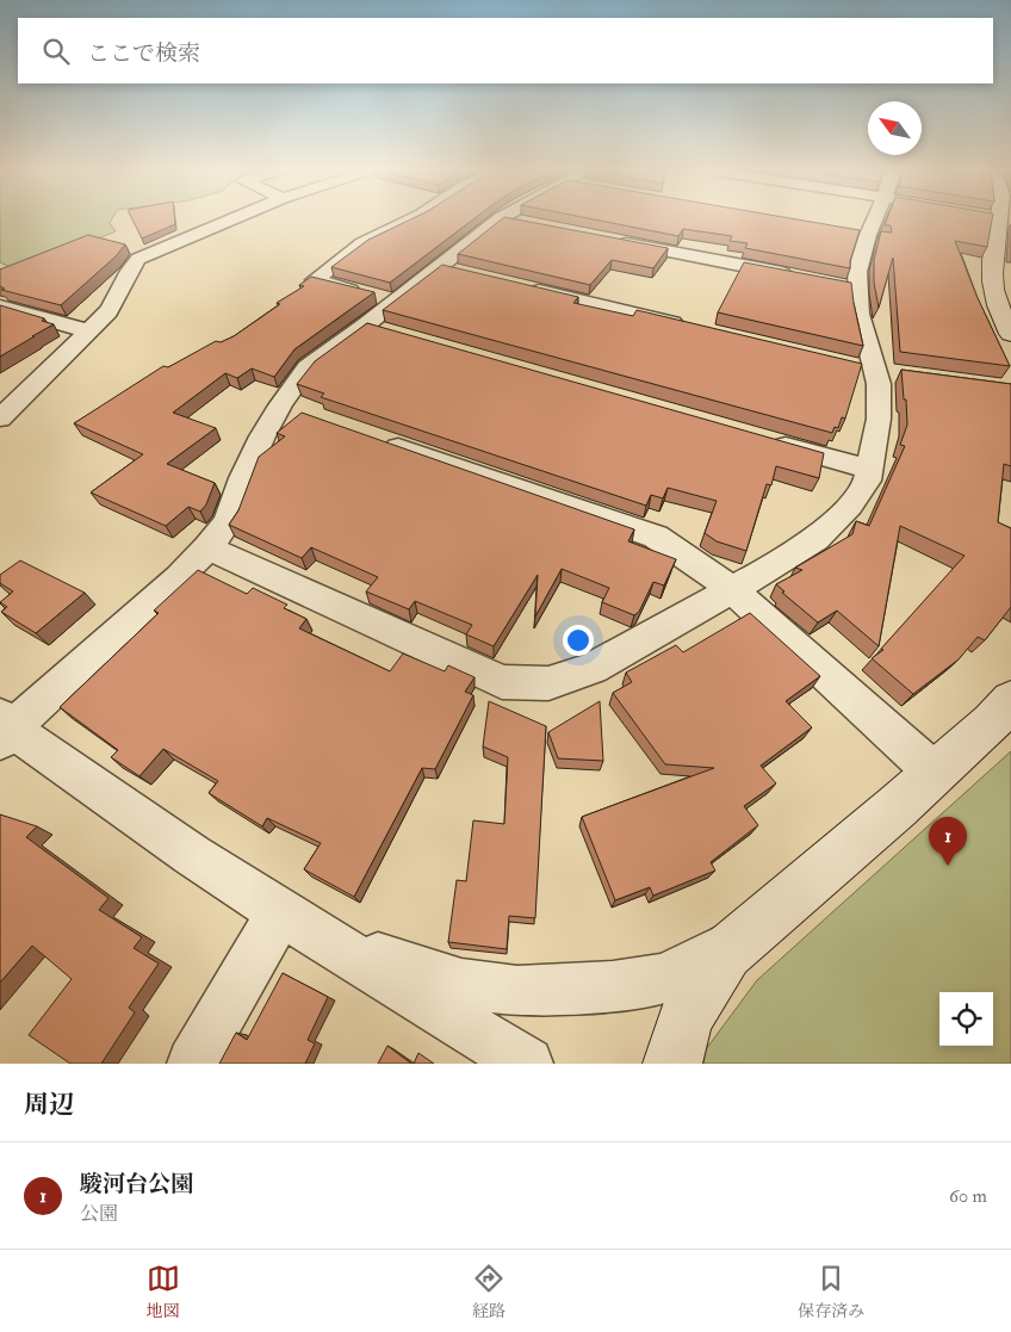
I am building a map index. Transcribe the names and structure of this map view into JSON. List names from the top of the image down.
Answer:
{
  "north": "top left",
  "page": {
    "search": "ここで検索",
    "pins": "1",
    "heading": "周辺",
    "list": [
      {
        "mark": "1",
        "name": "駿河台公園",
        "note": "公園",
        "value": "60 m"
      }
    ],
    "nav": ["地図", "経路", "保存済み"]
  }
}
